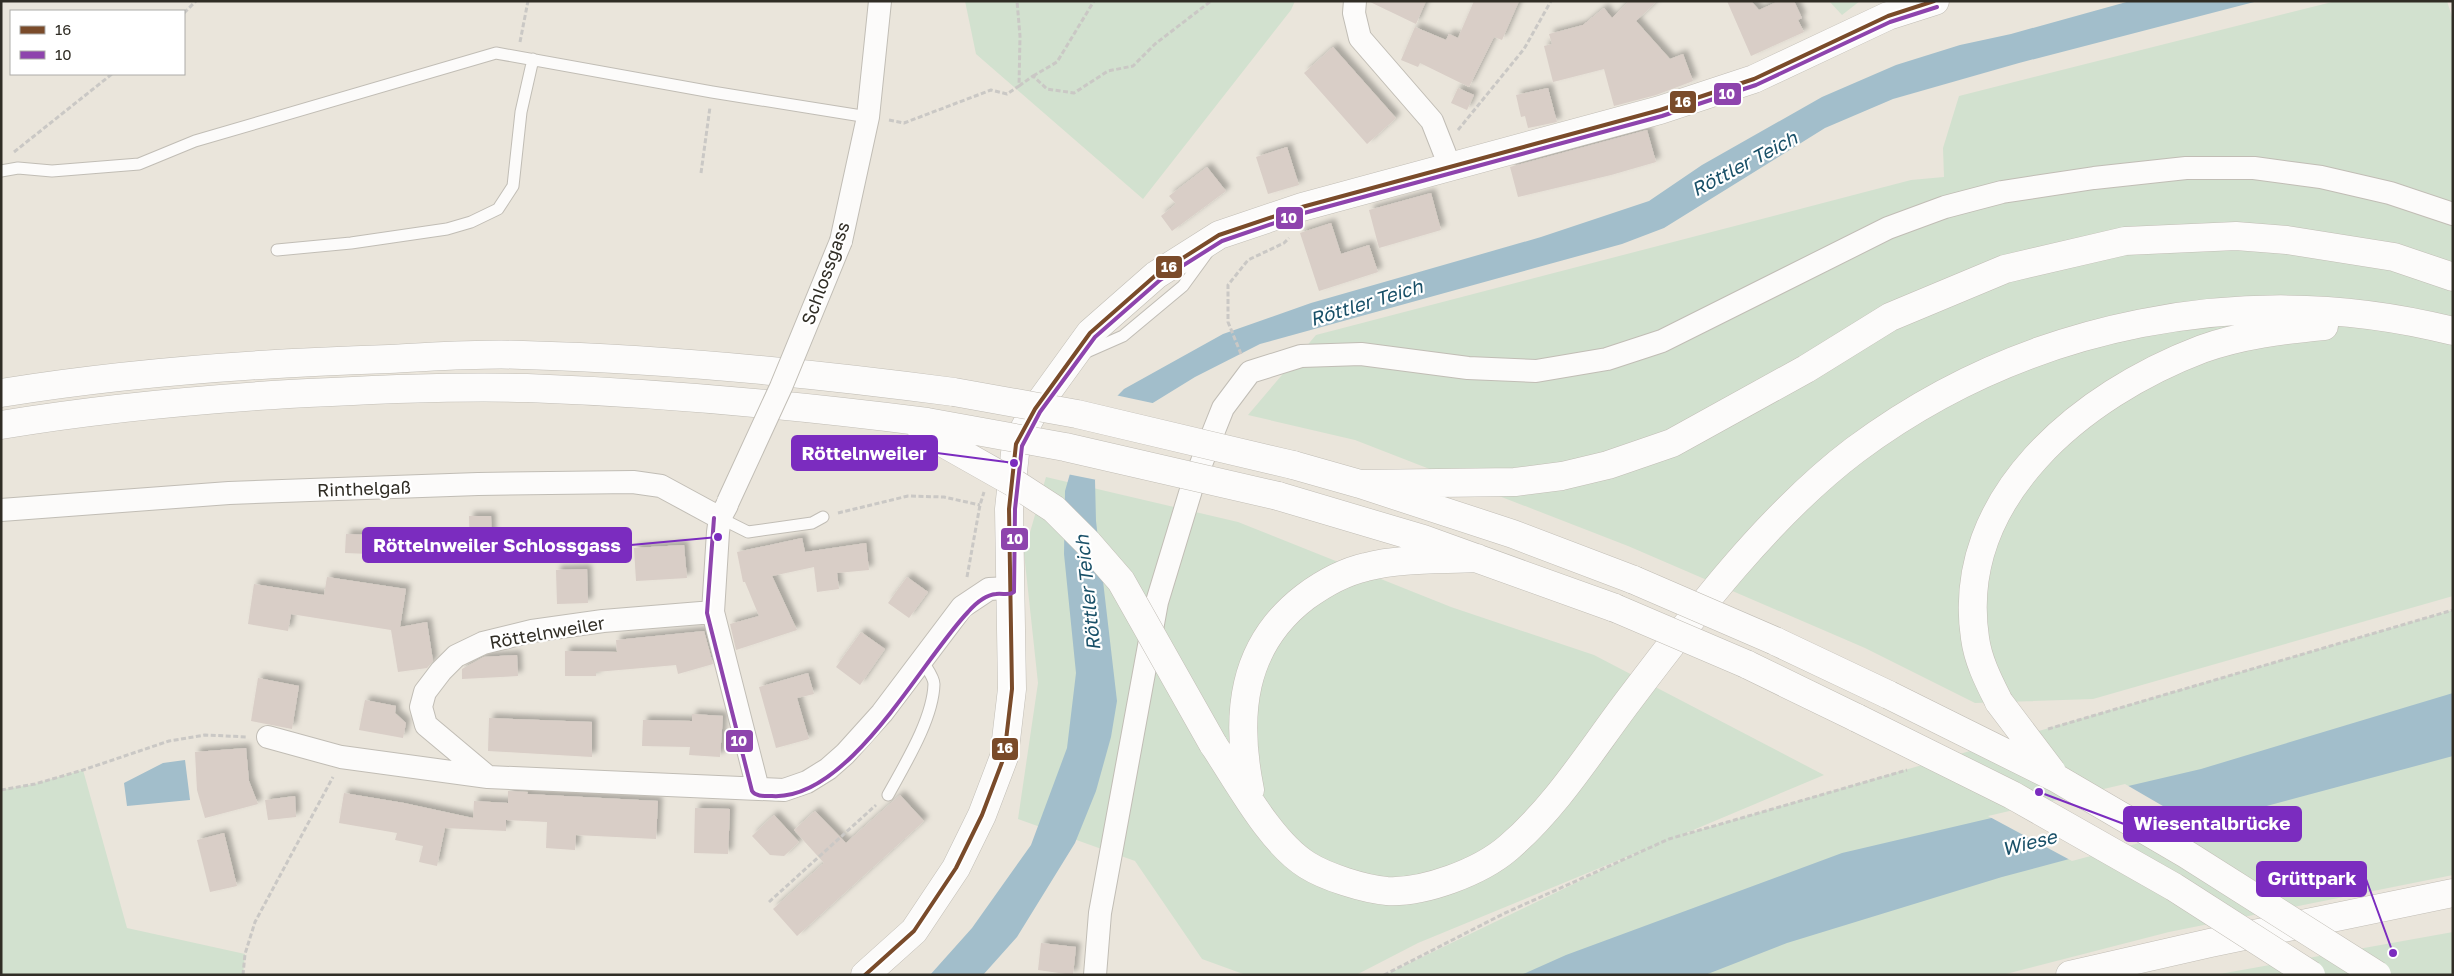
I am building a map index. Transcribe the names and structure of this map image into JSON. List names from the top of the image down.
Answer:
{
  "streets": {
    "street": ["Schlossgass", "Rinthelgaß", "Röttelnweiler"]
  },
  "crossings": [
    ["Schlossgass", "Rinthelgaß"]
  ],
  "water": ["Röttler Teich", "Wiese"],
  "places": [
    "Röttelnweiler",
    "Röttelnweiler Schlossgass",
    "Wiesentalbrücke",
    "Grüttpark"
  ],
  "lines": ["transit line 16", "transit line 10"],
  "legend": ["16", "10"]
}
